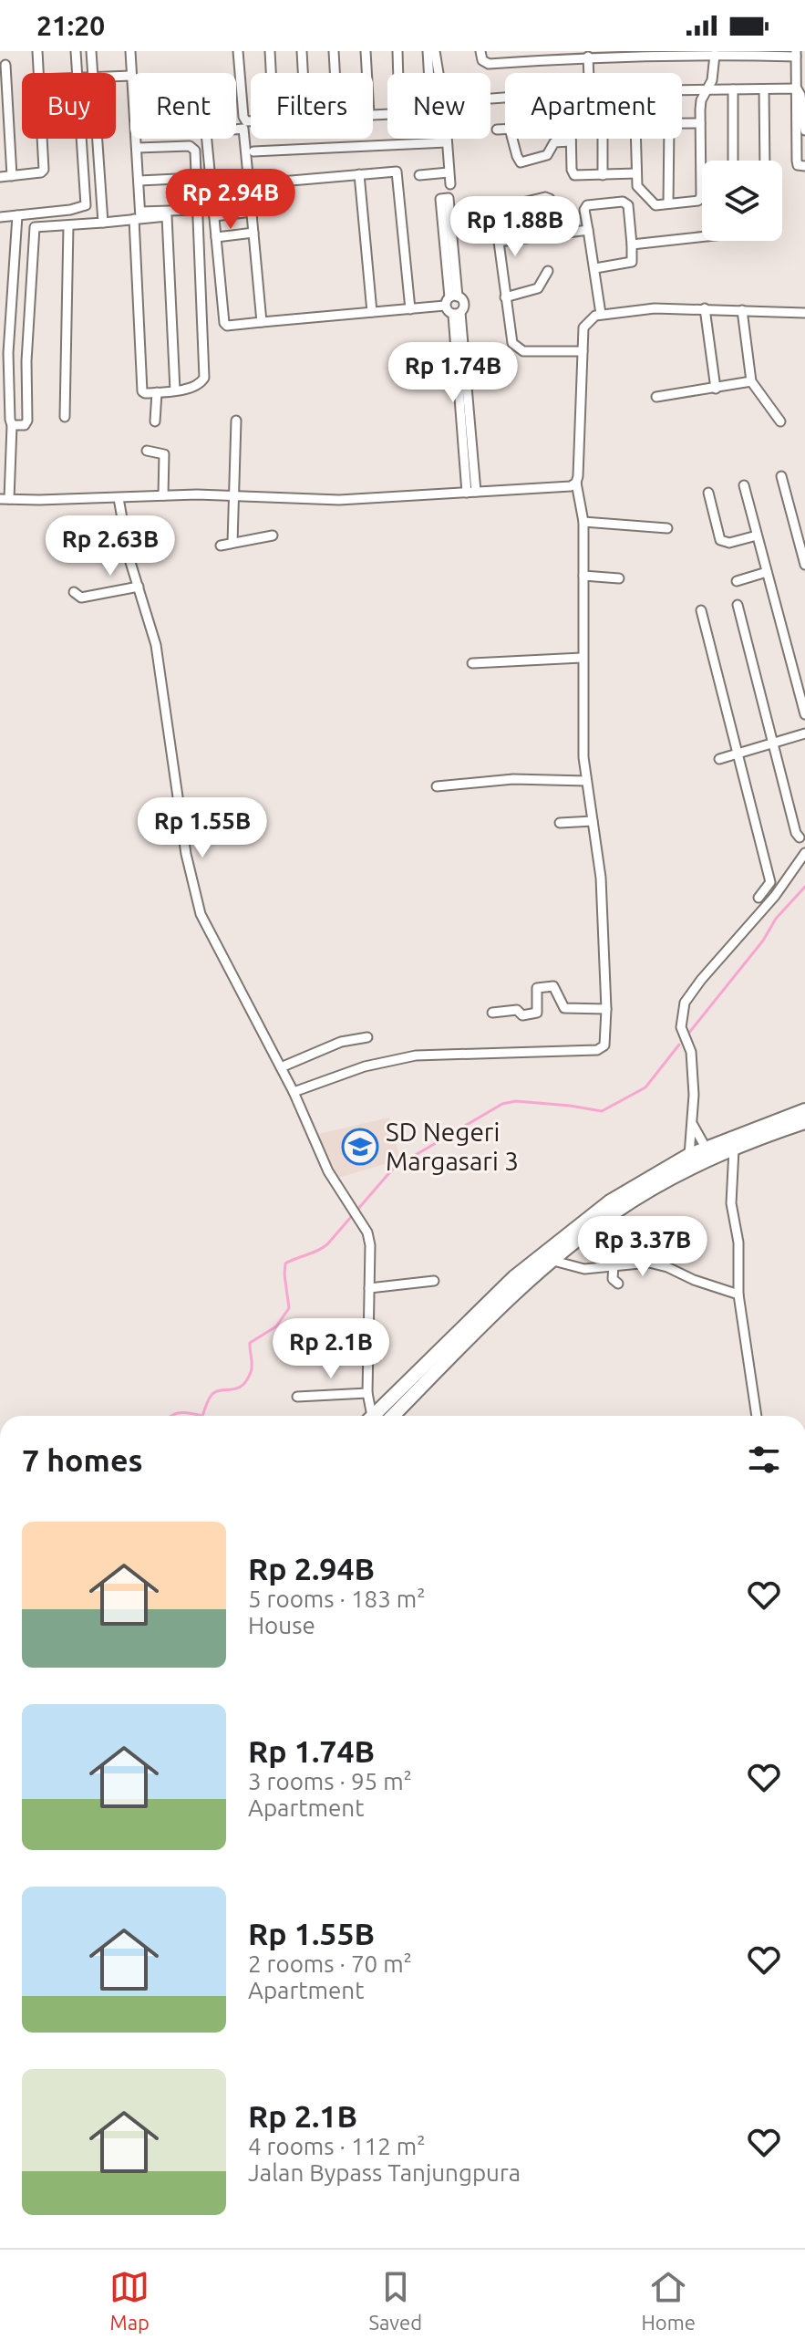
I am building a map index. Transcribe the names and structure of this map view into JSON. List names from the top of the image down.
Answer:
{
  "places": {
    "school or university": ["SD Negeri Margasari 3"]
  },
  "page": {
    "status": "21:20",
    "chip": [
      "Buy",
      "Rent",
      "Filters",
      "New",
      "Apartment"
    ],
    "price": [
      "Rp 2.94B",
      "Rp 1.88B",
      "Rp 1.74B",
      "Rp 2.63B",
      "Rp 1.55B",
      "Rp 3.37B",
      "Rp 2.1B"
    ],
    "heading": "7 homes",
    "list": [
      {
        "name": "Rp 2.94B",
        "note": "5 rooms · 183 m² · House"
      },
      {
        "name": "Rp 1.74B",
        "note": "3 rooms · 95 m² · Apartment"
      },
      {
        "name": "Rp 1.55B",
        "note": "2 rooms · 70 m² · Apartment"
      },
      {
        "name": "Rp 2.1B",
        "note": "4 rooms · 112 m² · Jalan Bypass Tanjungpura"
      }
    ],
    "tabs": ["Map", "Saved", "Home"]
  }
}
